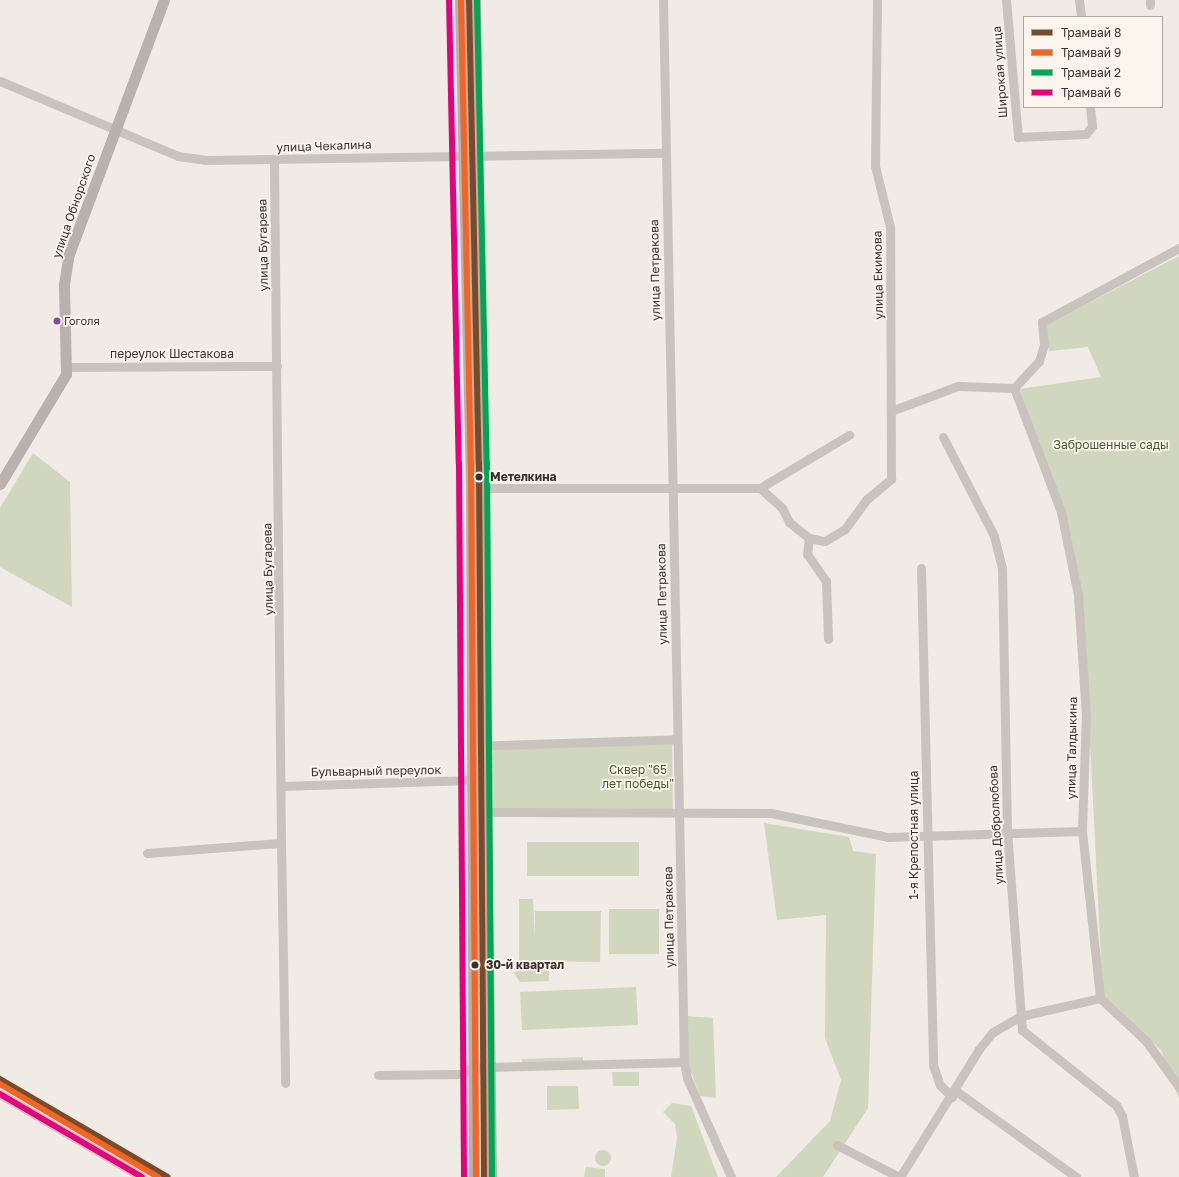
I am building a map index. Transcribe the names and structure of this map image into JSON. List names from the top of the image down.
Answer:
{
  "streets": {
    "main road": ["улица Обнорского"],
    "street": [
      "Широкая улица",
      "улица Чекалина",
      "улица Бугарева",
      "улица Петракова",
      "улица Екимова",
      "переулок Шестакова",
      "улица Талдыкина",
      "Бульварный переулок",
      "улица Добролюбова",
      "1-я Крепостная улица"
    ]
  },
  "crossings": [
    ["улица Чекалина", "улица Обнорского"],
    ["улица Чекалина", "улица Бугарева"],
    ["улица Чекалина", "улица Петракова"],
    ["улица Обнорского", "переулок Шестакова"],
    ["улица Бугарева", "переулок Шестакова"],
    ["улица Бугарева", "Бульварный переулок"]
  ],
  "parks": ["Заброшенные сады", "Сквер \"65 лет победы\""],
  "places": ["Гоголя", "Метелкина", "30-й квартал"],
  "lines": [
    "tram line 8",
    "tram line 9",
    "tram line 2",
    "tram line 6"
  ],
  "legend": [
    "Трамвай 8",
    "Трамвай 9",
    "Трамвай 2",
    "Трамвай 6"
  ]
}
